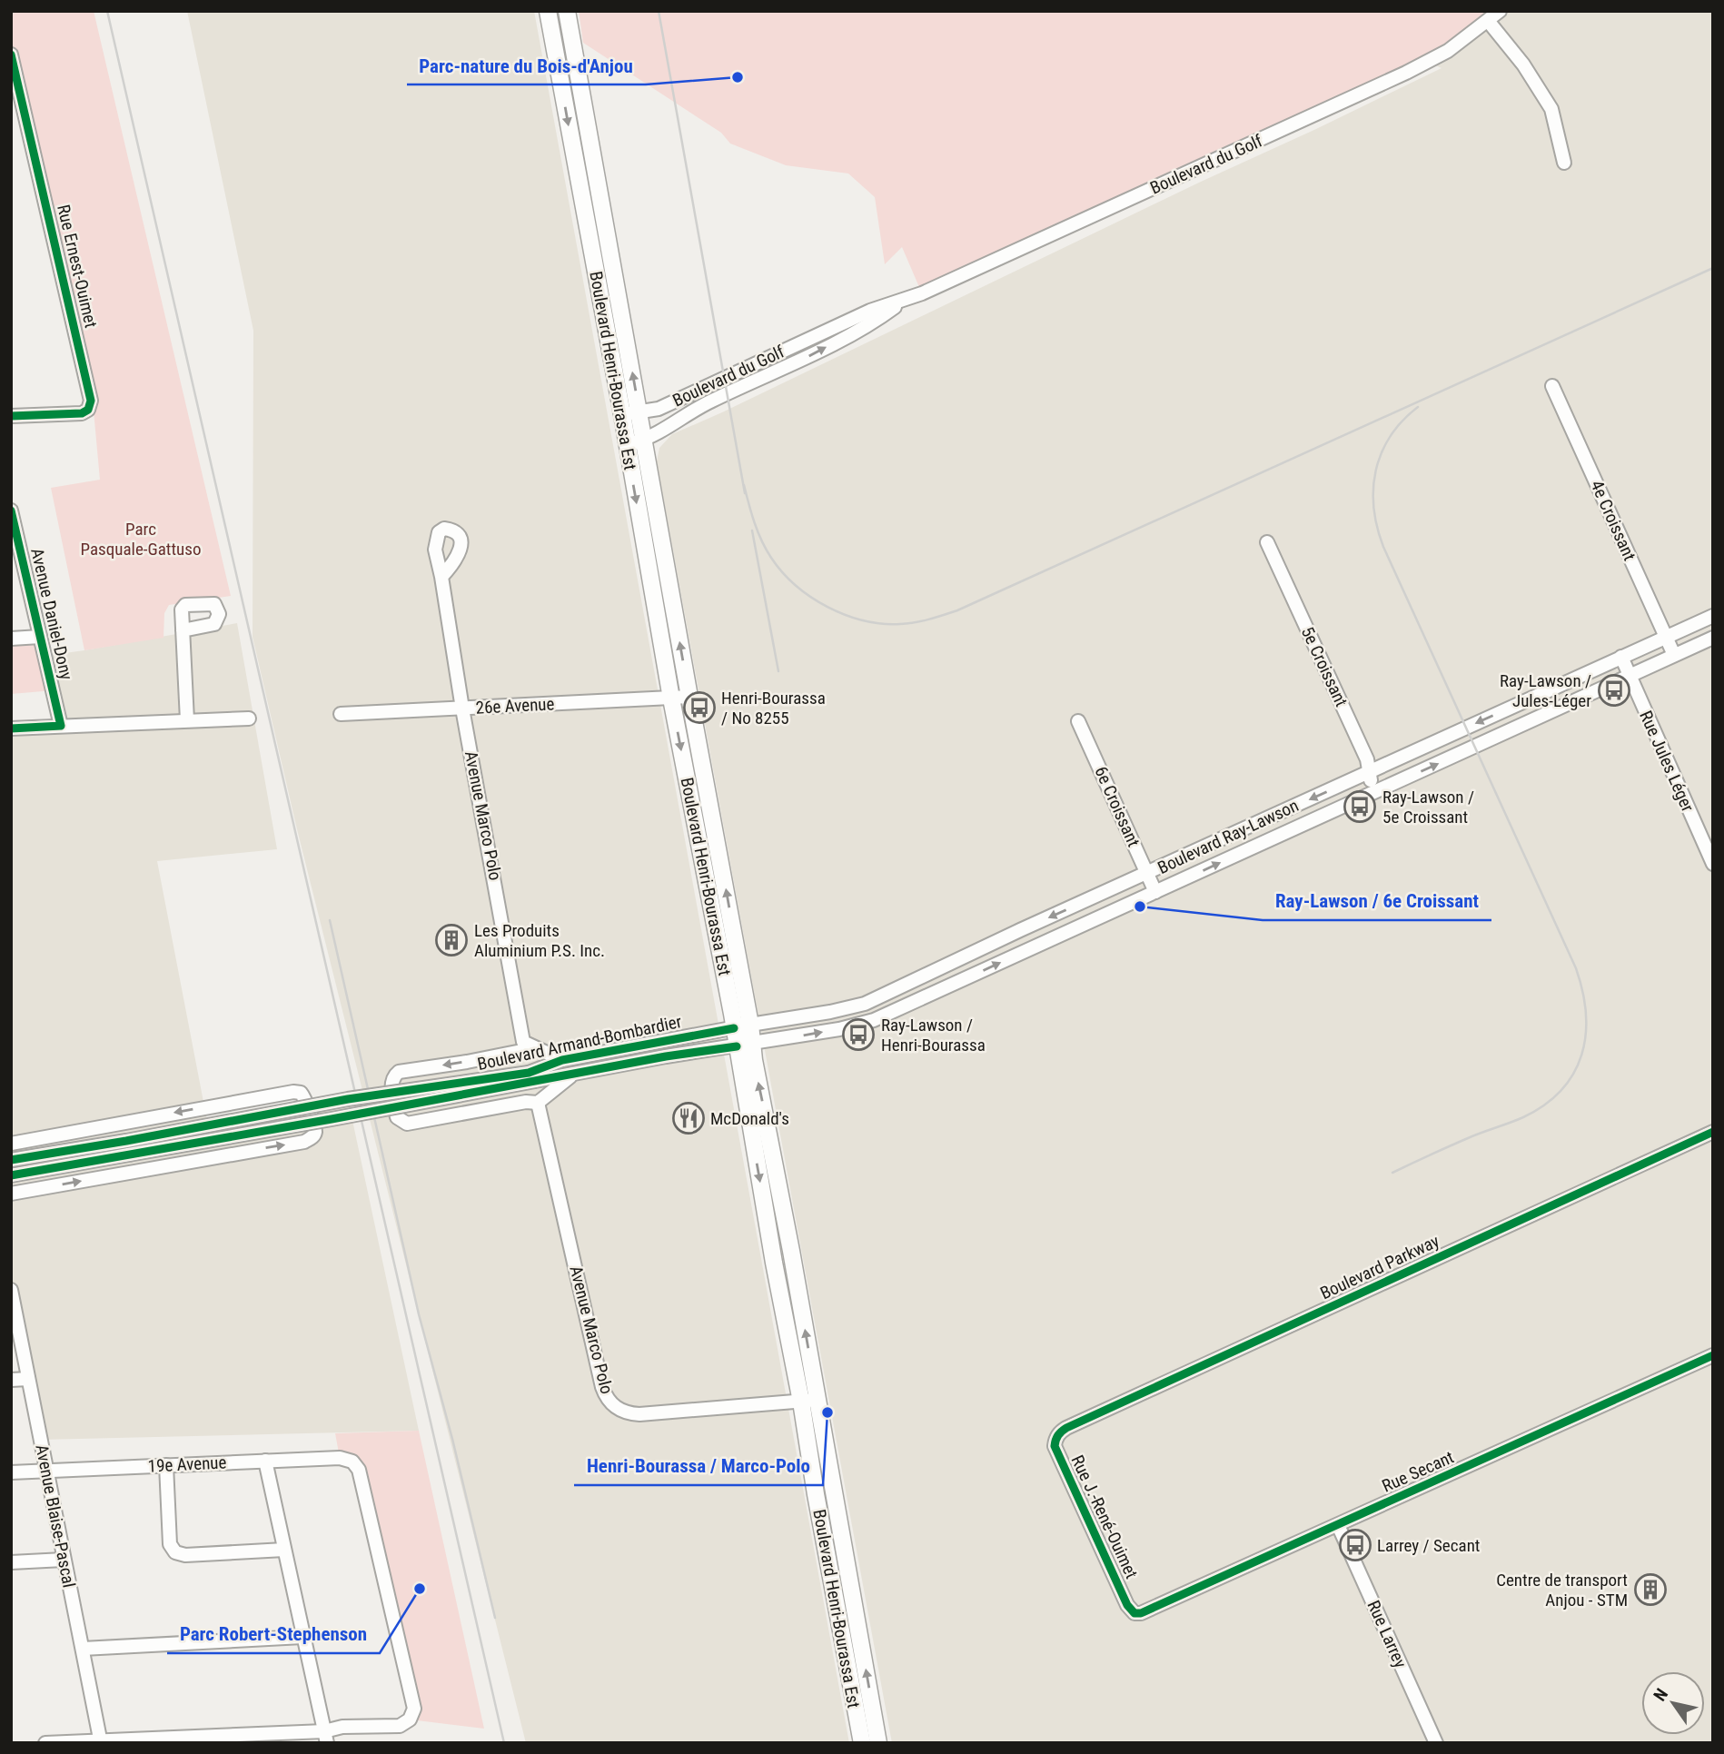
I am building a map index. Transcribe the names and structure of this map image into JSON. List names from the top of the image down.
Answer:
{
  "streets": {
    "main road": ["Boulevard Henri-Bourassa Est"],
    "street": [
      "Boulevard du Golf",
      "Rue Ernest-Ouimet",
      "4e Croissant",
      "Avenue Daniel-Dony",
      "5e Croissant",
      "26e Avenue",
      "Rue Jules Léger",
      "6e Croissant",
      "Avenue Marco Polo",
      "Boulevard Ray-Lawson",
      "Boulevard Armand-Bombardier",
      "Boulevard Parkway",
      "19e Avenue",
      "Rue Secant",
      "Avenue Blaise-Pascal",
      "Rue J.-René-Ouimet",
      "Rue Larrey"
    ]
  },
  "crossings": [
    ["Boulevard du Golf", "Boulevard Henri-Bourassa Est"],
    ["Boulevard Henri-Bourassa Est", "26e Avenue"],
    ["Boulevard Henri-Bourassa Est", "Avenue Marco Polo"],
    ["Boulevard Henri-Bourassa Est", "Boulevard Ray-Lawson"],
    ["Boulevard Henri-Bourassa Est", "Boulevard Armand-Bombardier"],
    ["4e Croissant", "Boulevard Ray-Lawson"],
    ["5e Croissant", "Boulevard Ray-Lawson"],
    ["26e Avenue", "Avenue Marco Polo"],
    ["Rue Jules Léger", "Boulevard Ray-Lawson"],
    ["6e Croissant", "Boulevard Ray-Lawson"],
    ["Avenue Marco Polo", "Boulevard Armand-Bombardier"],
    ["Boulevard Ray-Lawson", "Boulevard Armand-Bombardier"],
    ["Boulevard Parkway", "Rue J.-René-Ouimet"],
    ["19e Avenue", "Avenue Blaise-Pascal"],
    ["Rue Secant", "Rue J.-René-Ouimet"],
    ["Rue Secant", "Rue Larrey"]
  ],
  "parks": ["Parc Pasquale-Gattuso"],
  "places": {
    "other": [
      "Parc-nature du Bois-d'Anjou",
      "Ray-Lawson / 6e Croissant",
      "Henri-Bourassa / Marco-Polo",
      "Parc Robert-Stephenson"
    ],
    "bus stop": [
      "Ray-Lawson / Jules-Léger",
      "Henri-Bourassa / No 8255",
      "Ray-Lawson / 5e Croissant",
      "Ray-Lawson / Henri-Bourassa",
      "Larrey / Secant"
    ],
    "building": ["Les Produits Aluminium P.S. Inc.", "Centre de transport Anjou - STM"],
    "restaurant": ["McDonald's"]
  },
  "north": "top left"
}
